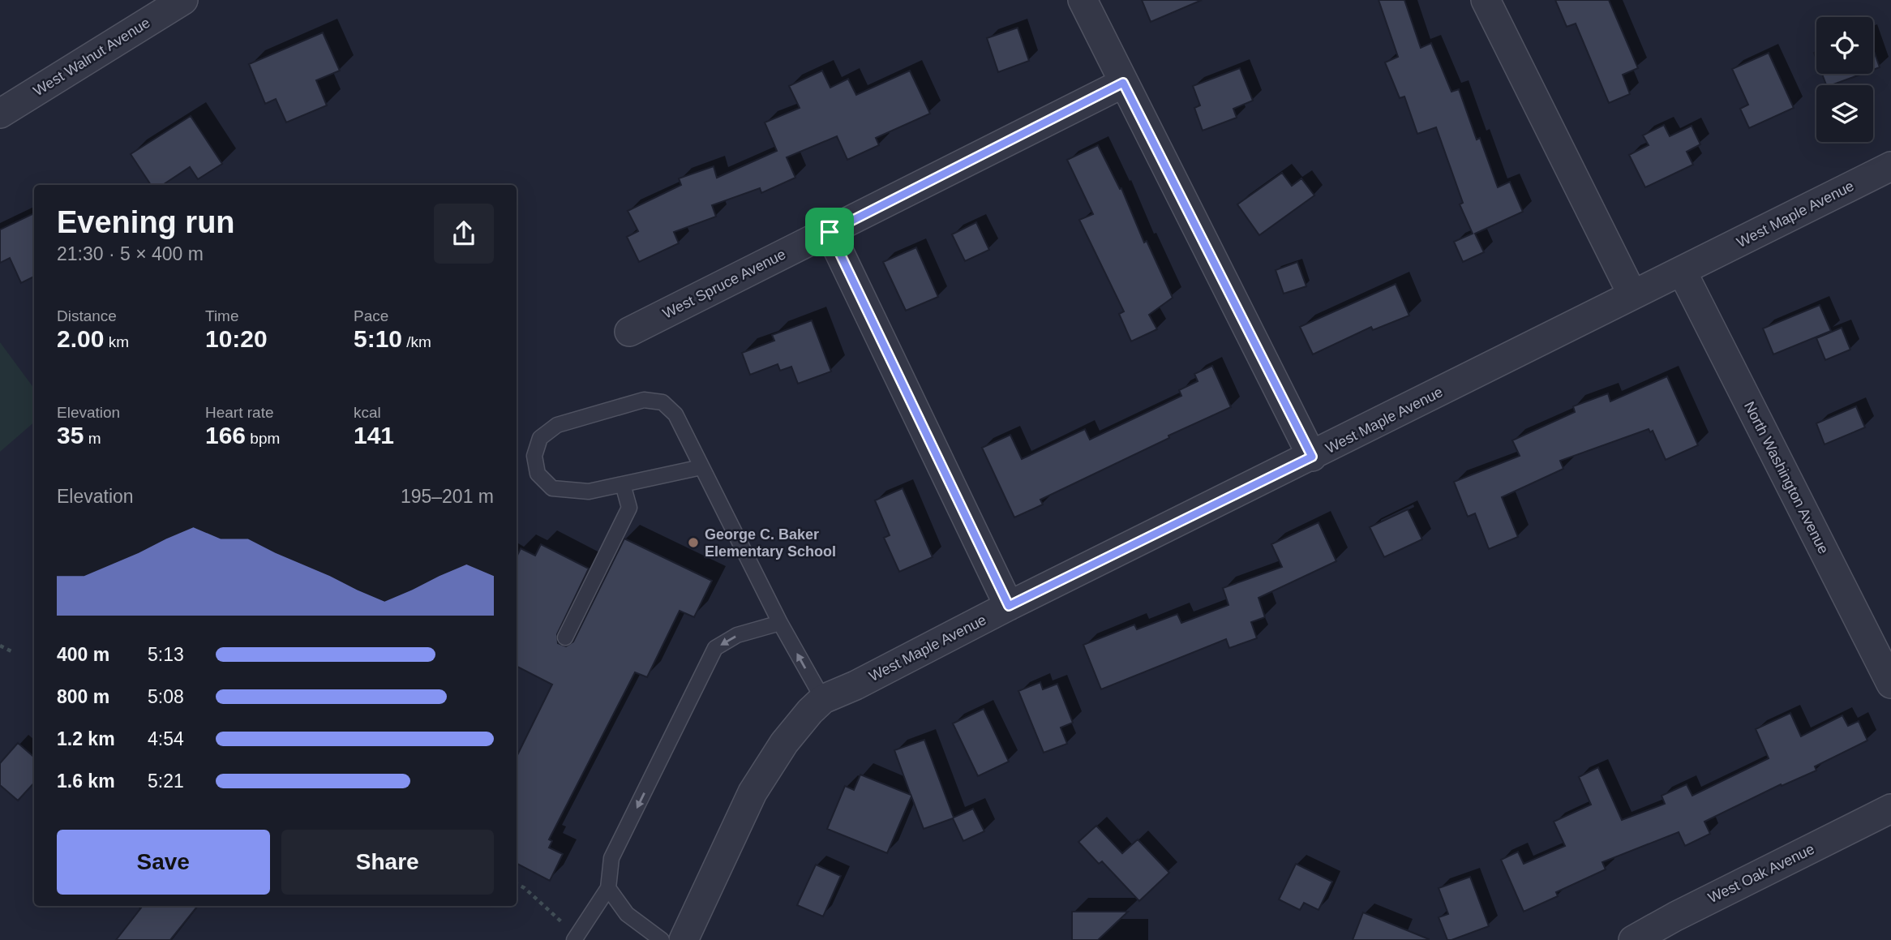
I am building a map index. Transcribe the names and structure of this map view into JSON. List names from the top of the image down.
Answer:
{
  "streets": {
    "street": [
      "West Walnut Avenue",
      "West Maple Avenue",
      "West Spruce Avenue",
      "North Washington Avenue",
      "West Oak Avenue"
    ]
  },
  "crossings": [
    ["West Maple Avenue", "North Washington Avenue"]
  ],
  "places": ["George C. Baker Elementary School"],
  "page": {
    "heading": ["Evening run", "21:30 · 5 × 400 m"],
    "stats": [
      ["Distance", "2.00 km"],
      ["Time", "10:20"],
      ["Pace", "5:10 /km"],
      ["Elevation", "35 m"],
      ["Heart rate", "166 bpm"],
      ["kcal", "141"]
    ],
    "chart": ["Elevation", "195–201 m"],
    "list": [
      {
        "name": "400 m",
        "note": "5:13"
      },
      {
        "name": "800 m",
        "note": "5:08"
      },
      {
        "name": "1.2 km",
        "note": "4:54"
      },
      {
        "name": "1.6 km",
        "note": "5:21"
      }
    ],
    "buttons": ["Save", "Share"]
  }
}
